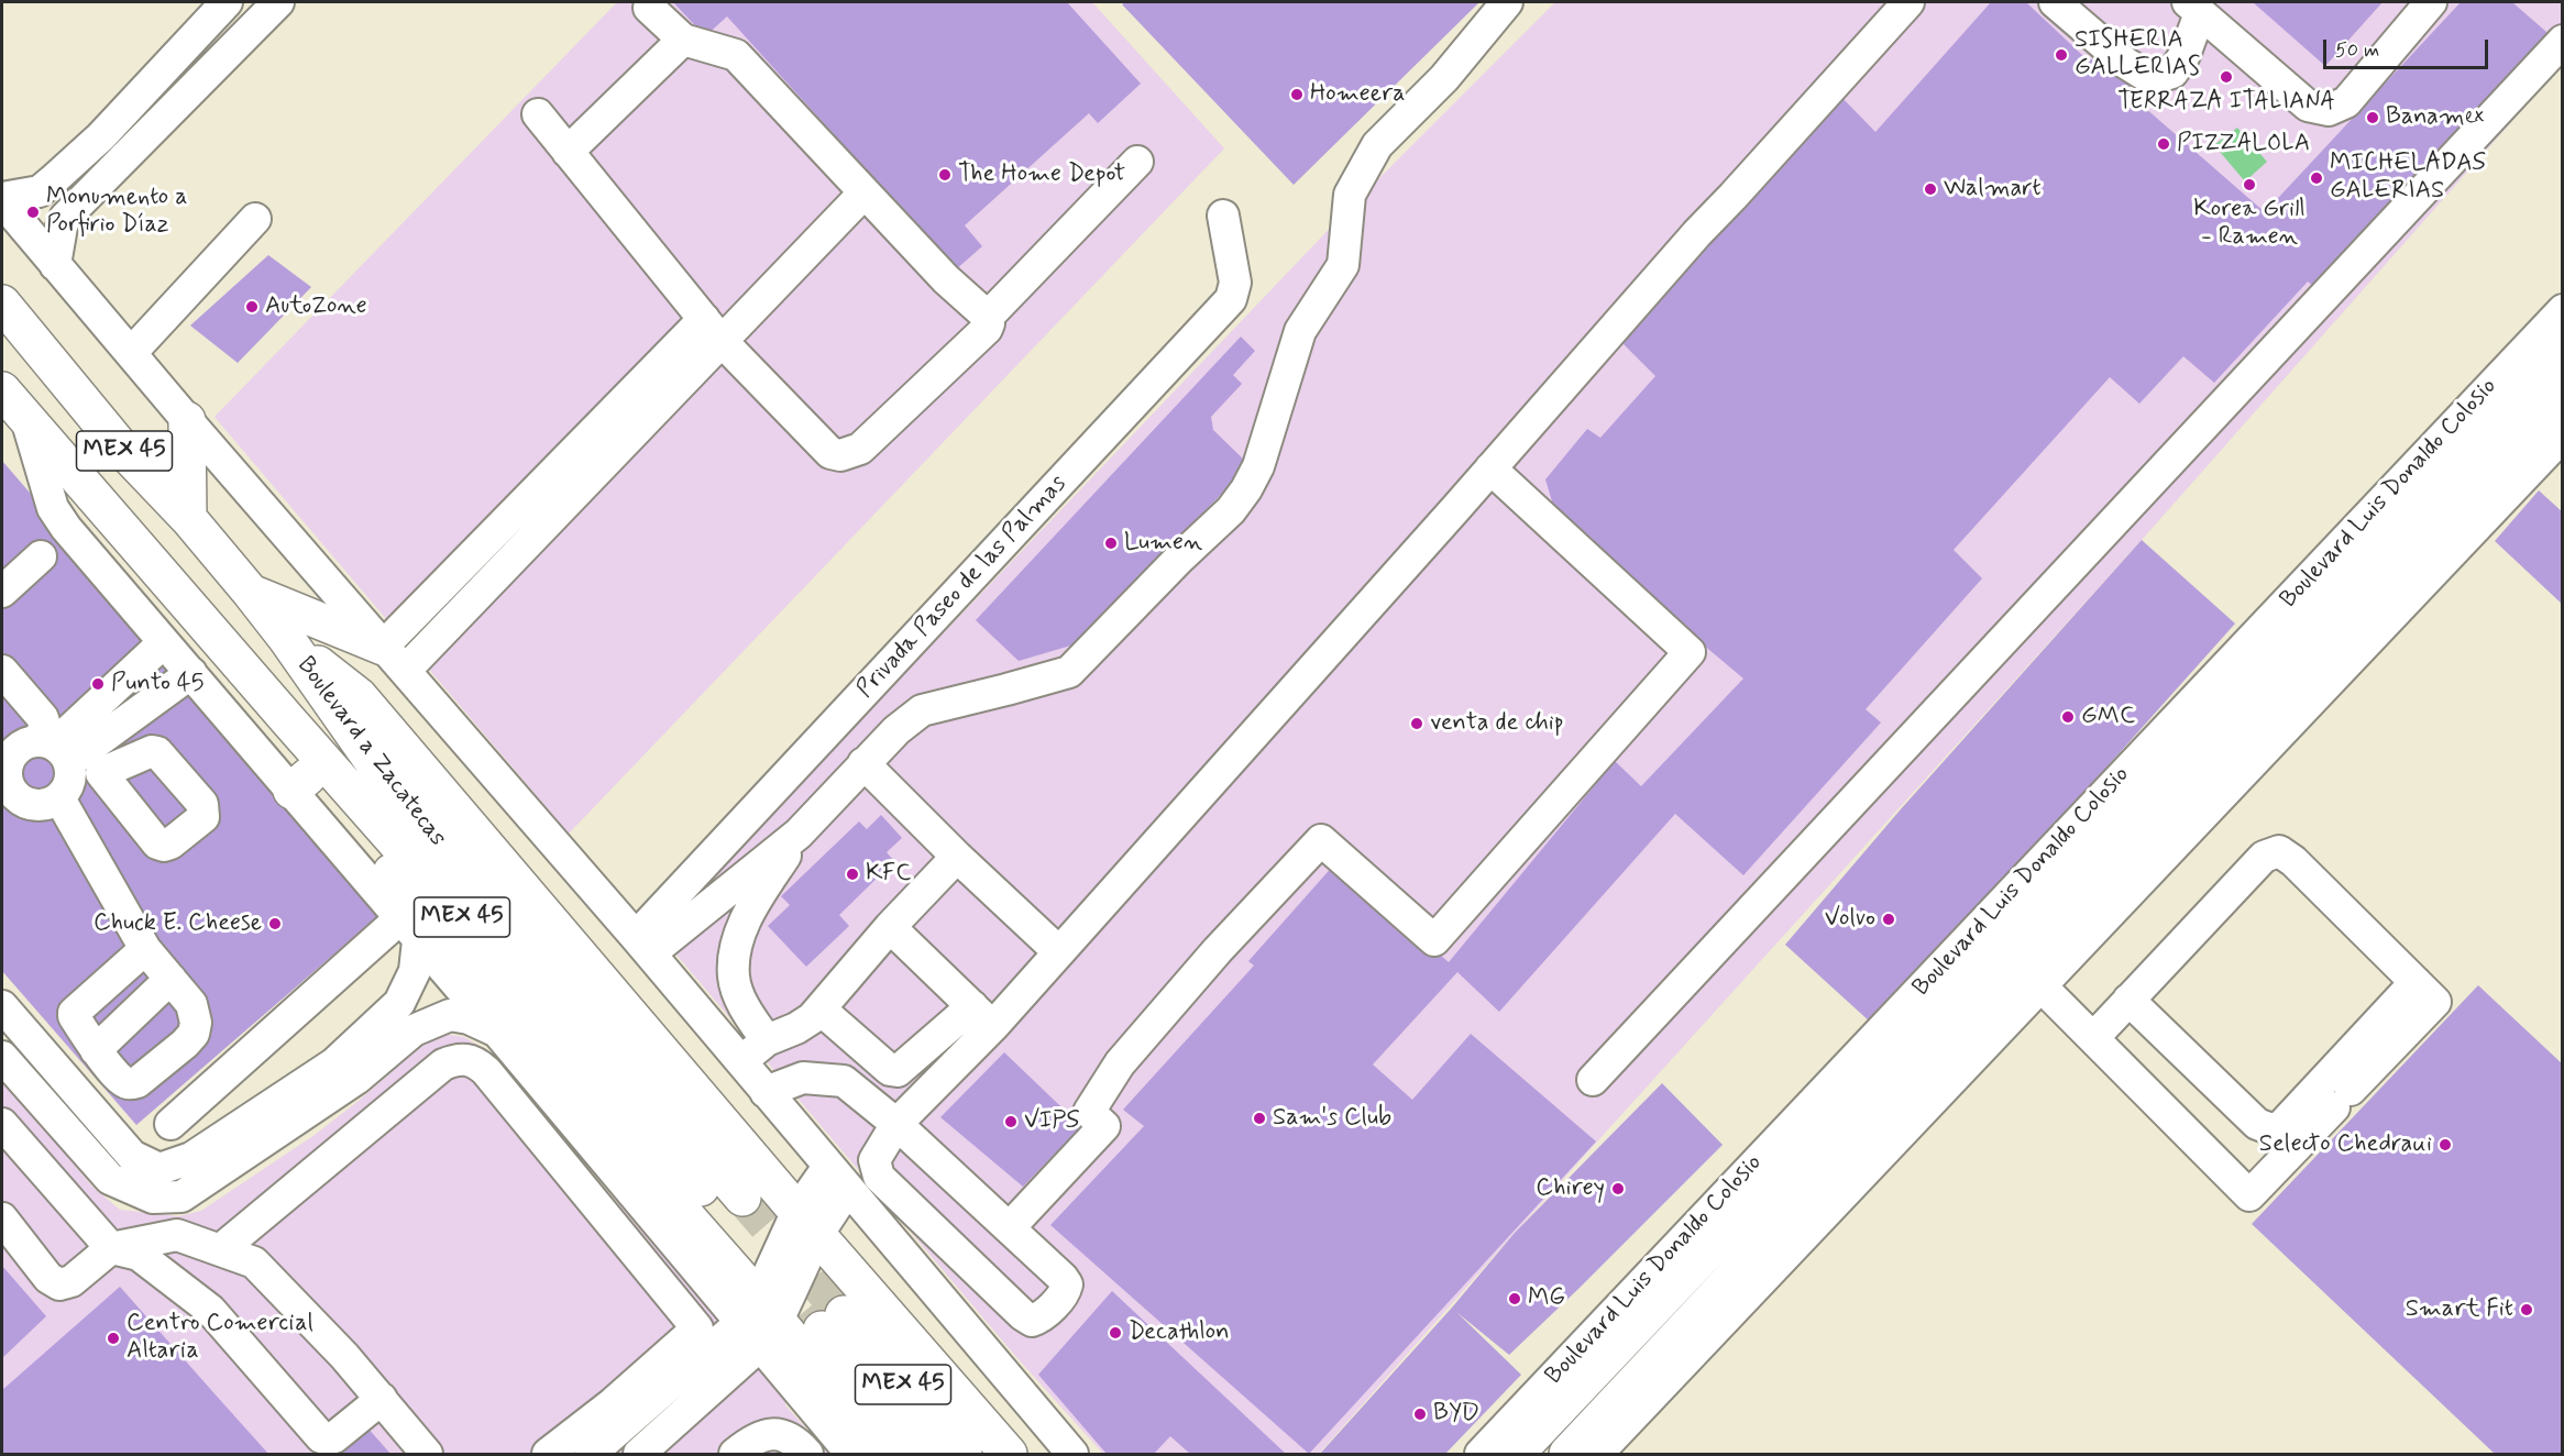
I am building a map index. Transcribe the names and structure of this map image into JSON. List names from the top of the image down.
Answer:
{
  "streets": {
    "main road": ["MEX 45", "Boulevard Luis Donaldo Colosio", "Boulevard a Zacatecas"],
    "street": ["Privada Paseo de las Palmas"]
  },
  "places": [
    "SISHERIA GALLERIAS",
    "TERRAZA ITALIANA",
    "Homeera",
    "Banamex",
    "PIZZALOLA",
    "The Home Depot",
    "MICHELADAS GALERIAS",
    "Korea Grill - Ramen",
    "Walmart",
    "Monumento a Porfirio Díaz",
    "AutoZone",
    "Lumen",
    "Punto 45",
    "GMC",
    "venta de chip",
    "KFC",
    "Volvo",
    "Chuck E. Cheese",
    "Sam's Club",
    "VIPS",
    "Selecto Chedraui",
    "Chirey",
    "MG",
    "Smart Fit",
    "Decathlon",
    "Centro Comercial Altaria",
    "BYD"
  ],
  "scale_bar": "50 m"
}
